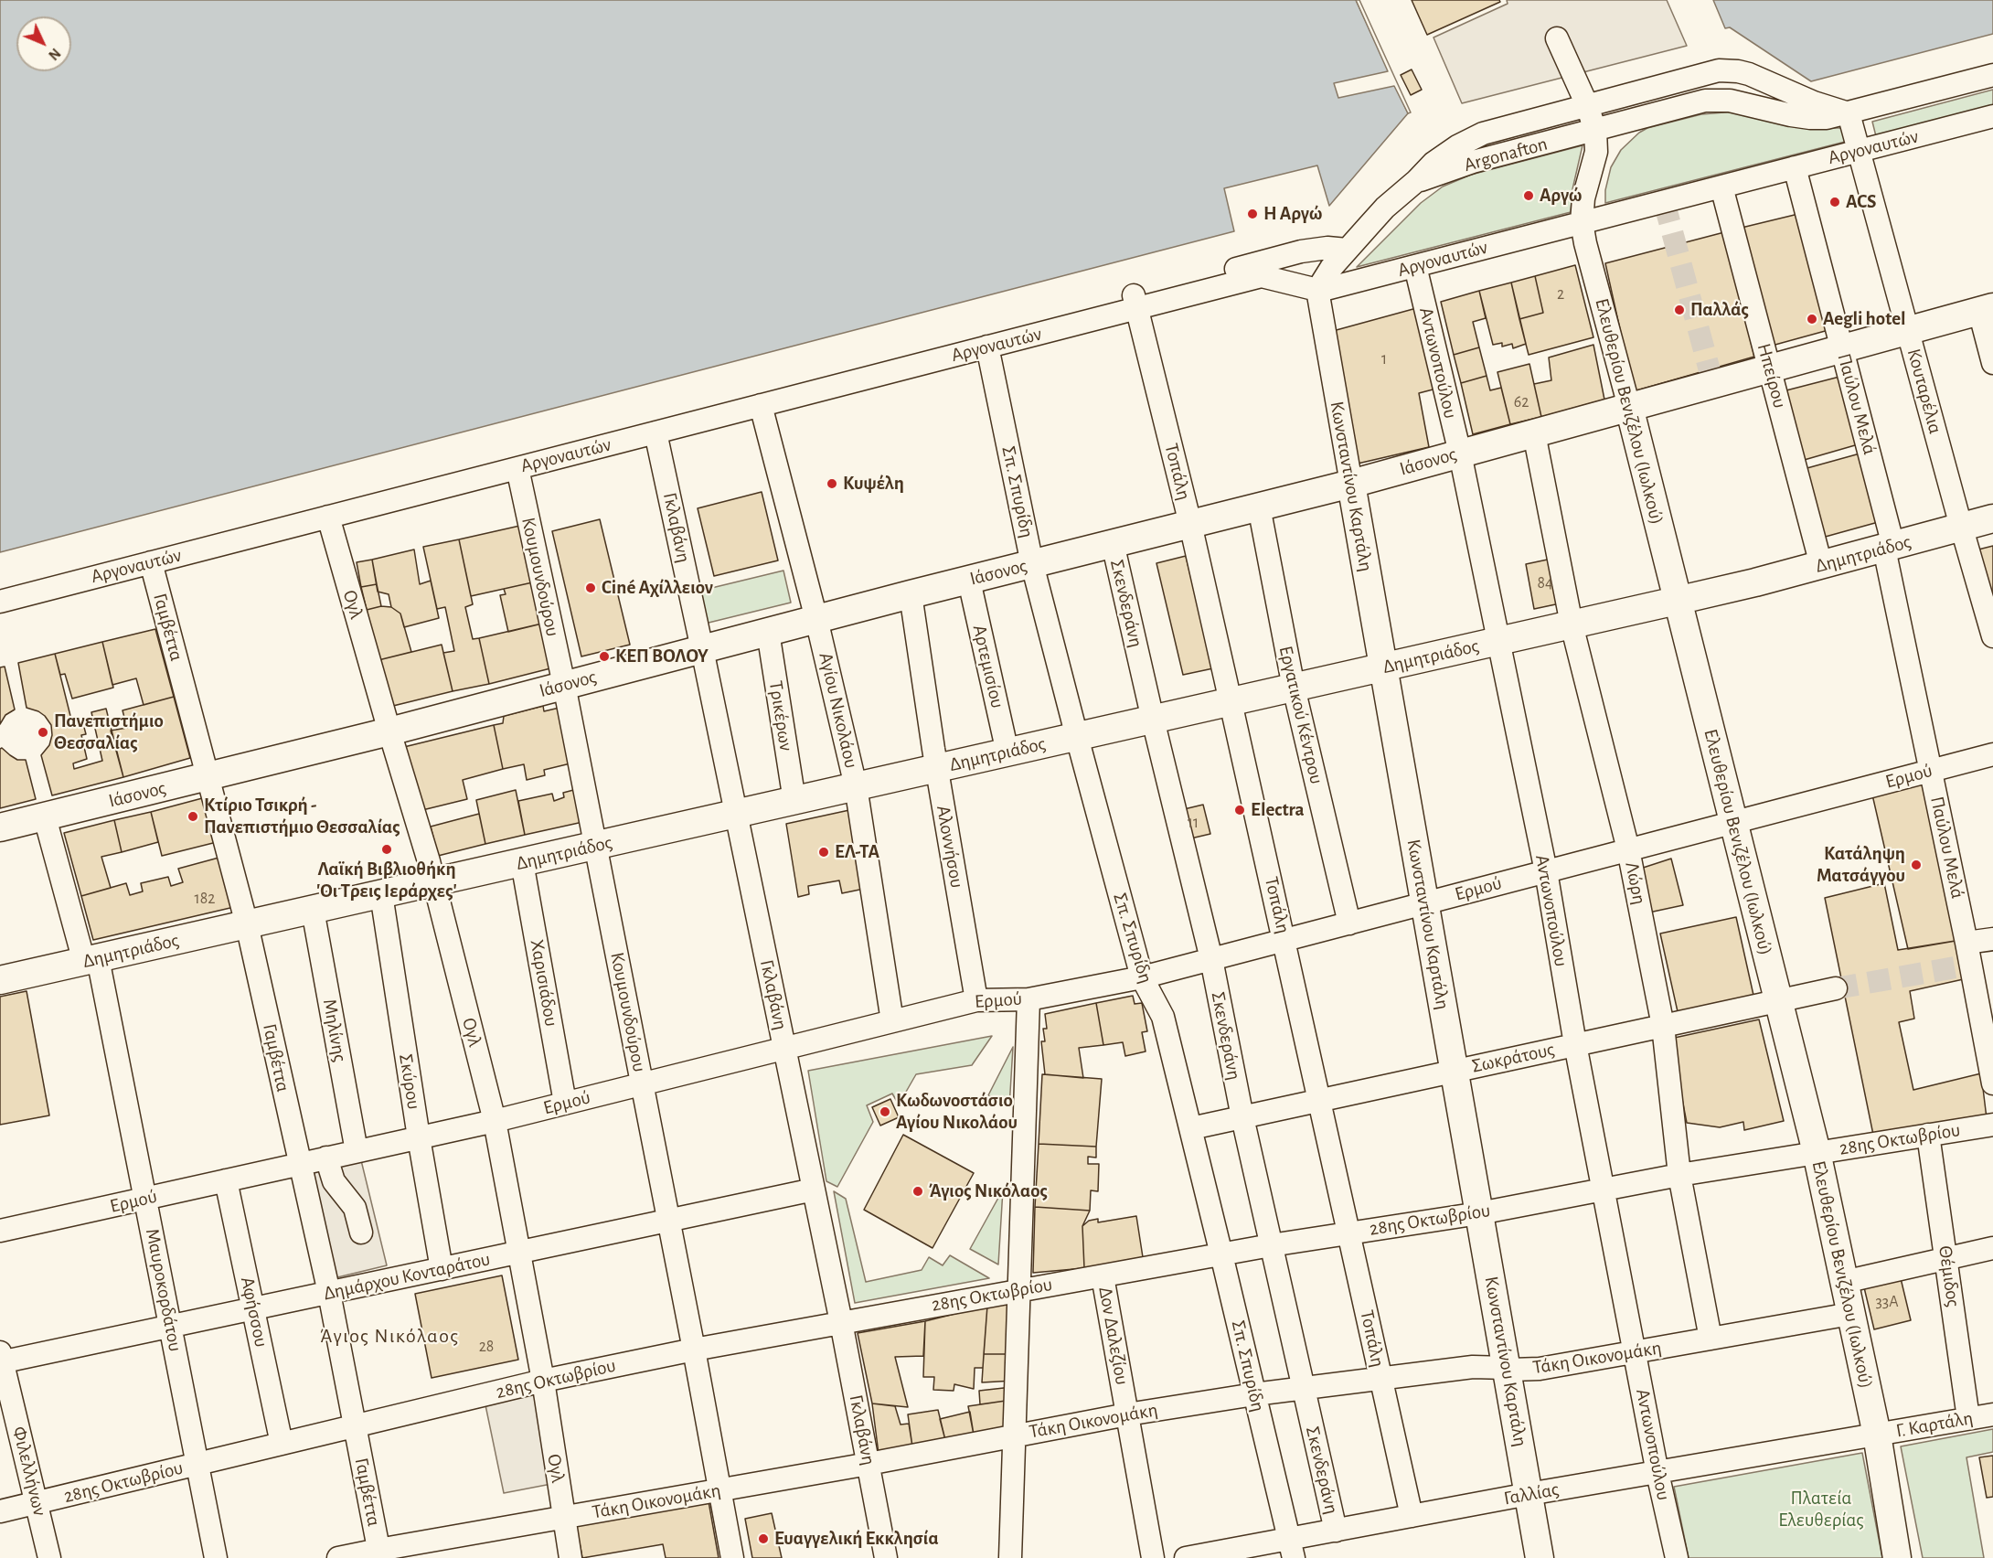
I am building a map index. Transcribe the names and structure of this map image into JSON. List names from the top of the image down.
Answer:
{
  "streets": {
    "main road": [
      "Ελευθερίου Βενιζέλου (Ιωλκού)",
      "Ιάσονος",
      "Κωνσταντίνου Καρτάλη",
      "Δημητριάδος"
    ],
    "street": [
      "Αργοναυτών",
      "Argonafton",
      "Αντωνοπούλου",
      "Ηπείρου",
      "Κουταρέλια",
      "Παύλου Μελά",
      "Τοπάλη",
      "Σπ. Σπυρίδη",
      "Γκλαβάνη",
      "Κουμουνδούρου",
      "Σκενδεράνη",
      "Ογλ",
      "Γαμβέττα",
      "Αρτεμισίου",
      "Αγίου Νικολάου",
      "Εργατικού Κέντρου",
      "Τρικέρων",
      "Ερμού",
      "Αλοννήσου",
      "Λώρη",
      "Χαρισιάδου",
      "Μηλίνης",
      "Σωκράτους",
      "Σκύρου",
      "28ης Οκτωβρίου",
      "Δημάρχου Κονταράτου",
      "Θέμιδος",
      "Μαυροκορδάτου",
      "Αφήσσου",
      "Δον Δαλεζίου",
      "Τάκη Οικονομάκη",
      "Γ. Καρτάλη",
      "Φιλελλήνων",
      "Γαλλίας"
    ]
  },
  "crossings": [
    ["Αργοναυτών", "Αντωνοπούλου"],
    ["Αργοναυτών", "Ηπείρου"],
    ["Αργοναυτών", "Κουταρέλια"],
    ["Αργοναυτών", "Παύλου Μελά"],
    ["Αργοναυτών", "Ελευθερίου Βενιζέλου (Ιωλκού)"],
    ["Αργοναυτών", "Τοπάλη"],
    ["Αργοναυτών", "Κωνσταντίνου Καρτάλη"],
    ["Αργοναυτών", "Σπ. Σπυρίδη"],
    ["Αργοναυτών", "Γκλαβάνη"],
    ["Αργοναυτών", "Κουμουνδούρου"],
    ["Αργοναυτών", "Ογλ"],
    ["Αργοναυτών", "Γαμβέττα"],
    ["Αργοναυτών", "Αγίου Νικολάου"],
    ["Argonafton", "Κουταρέλια"],
    ["Argonafton", "Ελευθερίου Βενιζέλου (Ιωλκού)"],
    ["Αντωνοπούλου", "Ιάσονος"],
    ["Αντωνοπούλου", "Δημητριάδος"],
    ["Αντωνοπούλου", "Ερμού"],
    ["Αντωνοπούλου", "Σωκράτους"],
    ["Αντωνοπούλου", "28ης Οκτωβρίου"],
    ["Αντωνοπούλου", "Τάκη Οικονομάκη"],
    ["Αντωνοπούλου", "Γαλλίας"],
    ["Ηπείρου", "Ιάσονος"],
    ["Ηπείρου", "Δημητριάδος"],
    ["Κουταρέλια", "Ιάσονος"],
    ["Κουταρέλια", "Δημητριάδος"],
    ["Παύλου Μελά", "Ιάσονος"],
    ["Παύλου Μελά", "Δημητριάδος"],
    ["Παύλου Μελά", "Ερμού"],
    ["Ελευθερίου Βενιζέλου (Ιωλκού)", "Ιάσονος"],
    ["Ελευθερίου Βενιζέλου (Ιωλκού)", "Δημητριάδος"],
    ["Ελευθερίου Βενιζέλου (Ιωλκού)", "Ερμού"],
    ["Ελευθερίου Βενιζέλου (Ιωλκού)", "Σωκράτους"],
    ["Ελευθερίου Βενιζέλου (Ιωλκού)", "28ης Οκτωβρίου"],
    ["Ελευθερίου Βενιζέλου (Ιωλκού)", "Τάκη Οικονομάκη"],
    ["Ελευθερίου Βενιζέλου (Ιωλκού)", "Γ. Καρτάλη"],
    ["Ελευθερίου Βενιζέλου (Ιωλκού)", "Γαλλίας"],
    ["Ιάσονος", "Τοπάλη"],
    ["Ιάσονος", "Κωνσταντίνου Καρτάλη"],
    ["Ιάσονος", "Σπ. Σπυρίδη"],
    ["Ιάσονος", "Γκλαβάνη"],
    ["Ιάσονος", "Κουμουνδούρου"],
    ["Ιάσονος", "Σκενδεράνη"],
    ["Ιάσονος", "Ογλ"],
    ["Ιάσονος", "Γαμβέττα"],
    ["Ιάσονος", "Αρτεμισίου"],
    ["Ιάσονος", "Αγίου Νικολάου"],
    ["Ιάσονος", "Εργατικού Κέντρου"],
    ["Ιάσονος", "Τρικέρων"],
    ["Ιάσονος", "Αλοννήσου"],
    ["Ιάσονος", "Λώρη"],
    ["Ιάσονος", "Μαυροκορδάτου"],
    ["Τοπάλη", "Δημητριάδος"],
    ["Τοπάλη", "Ερμού"],
    ["Τοπάλη", "Σωκράτους"],
    ["Τοπάλη", "28ης Οκτωβρίου"],
    ["Τοπάλη", "Τάκη Οικονομάκη"],
    ["Τοπάλη", "Γαλλίας"],
    ["Κωνσταντίνου Καρτάλη", "Δημητριάδος"],
    ["Κωνσταντίνου Καρτάλη", "Ερμού"],
    ["Κωνσταντίνου Καρτάλη", "Σωκράτους"],
    ["Κωνσταντίνου Καρτάλη", "28ης Οκτωβρίου"],
    ["Κωνσταντίνου Καρτάλη", "Τάκη Οικονομάκη"],
    ["Κωνσταντίνου Καρτάλη", "Γαλλίας"],
    ["Σπ. Σπυρίδη", "Δημητριάδος"],
    ["Σπ. Σπυρίδη", "Ερμού"],
    ["Σπ. Σπυρίδη", "Σωκράτους"],
    ["Σπ. Σπυρίδη", "28ης Οκτωβρίου"],
    ["Σπ. Σπυρίδη", "Τάκη Οικονομάκη"],
    ["Σπ. Σπυρίδη", "Γαλλίας"],
    ["Γκλαβάνη", "Δημητριάδος"],
    ["Γκλαβάνη", "Ερμού"],
    ["Γκλαβάνη", "28ης Οκτωβρίου"],
    ["Γκλαβάνη", "Δημάρχου Κονταράτου"],
    ["Γκλαβάνη", "Τάκη Οικονομάκη"],
    ["Δημητριάδος", "Κουμουνδούρου"],
    ["Δημητριάδος", "Σκενδεράνη"],
    ["Δημητριάδος", "Ογλ"],
    ["Δημητριάδος", "Γαμβέττα"],
    ["Δημητριάδος", "Αρτεμισίου"],
    ["Δημητριάδος", "Αγίου Νικολάου"],
    ["Δημητριάδος", "Εργατικού Κέντρου"],
    ["Δημητριάδος", "Τρικέρων"],
    ["Δημητριάδος", "Αλοννήσου"],
    ["Δημητριάδος", "Λώρη"],
    ["Δημητριάδος", "Χαρισιάδου"],
    ["Δημητριάδος", "Μηλίνης"],
    ["Δημητριάδος", "Σκύρου"],
    ["Δημητριάδος", "Μαυροκορδάτου"],
    ["Κουμουνδούρου", "Ερμού"],
    ["Κουμουνδούρου", "28ης Οκτωβρίου"],
    ["Κουμουνδούρου", "Δημάρχου Κονταράτου"],
    ["Κουμουνδούρου", "Τάκη Οικονομάκη"],
    ["Σκενδεράνη", "Ερμού"],
    ["Σκενδεράνη", "Σωκράτους"],
    ["Σκενδεράνη", "28ης Οκτωβρίου"],
    ["Σκενδεράνη", "Τάκη Οικονομάκη"],
    ["Σκενδεράνη", "Γαλλίας"],
    ["Ογλ", "Ερμού"],
    ["Ογλ", "28ης Οκτωβρίου"],
    ["Ογλ", "Δημάρχου Κονταράτου"],
    ["Ογλ", "Τάκη Οικονομάκη"],
    ["Γαμβέττα", "Ερμού"],
    ["Γαμβέττα", "28ης Οκτωβρίου"],
    ["Γαμβέττα", "Δημάρχου Κονταράτου"],
    ["Γαμβέττα", "Τάκη Οικονομάκη"],
    ["Αγίου Νικολάου", "Ερμού"],
    ["Εργατικού Κέντρου", "Ερμού"],
    ["Ερμού", "Αλοννήσου"],
    ["Ερμού", "Λώρη"],
    ["Ερμού", "Χαρισιάδου"],
    ["Ερμού", "Μηλίνης"],
    ["Ερμού", "Σκύρου"],
    ["Ερμού", "Μαυροκορδάτου"],
    ["Ερμού", "Αφήσσου"],
    ["Λώρη", "Σωκράτους"],
    ["Λώρη", "28ης Οκτωβρίου"],
    ["Λώρη", "Τάκη Οικονομάκη"],
    ["Σκύρου", "Δημάρχου Κονταράτου"],
    ["28ης Οκτωβρίου", "Θέμιδος"],
    ["28ης Οκτωβρίου", "Μαυροκορδάτου"],
    ["28ης Οκτωβρίου", "Αφήσσου"],
    ["28ης Οκτωβρίου", "Δον Δαλεζίου"],
    ["28ης Οκτωβρίου", "Φιλελλήνων"],
    ["Δημάρχου Κονταράτου", "Μαυροκορδάτου"],
    ["Δημάρχου Κονταράτου", "Αφήσσου"],
    ["Δημάρχου Κονταράτου", "Φιλελλήνων"],
    ["Θέμιδος", "Γ. Καρτάλη"],
    ["Δον Δαλεζίου", "Τάκη Οικονομάκη"],
    ["Γ. Καρτάλη", "Γαλλίας"]
  ],
  "districts": ["Άγιος Νικόλαος"],
  "parks": ["Πλατεία Ελευθερίας"],
  "places": [
    "Αργώ",
    "ACS",
    "Η Αργώ",
    "Παλλάς",
    "Aegli hotel",
    "Κυψέλη",
    "Ciné Αχίλλειον",
    "ΚΕΠ ΒΟΛΟΥ",
    "Πανεπιστήμιο Θεσσαλίας",
    "Electra",
    "Κτίριο Τσικρή - Πανεπιστήμιο Θεσσαλίας",
    "Λαϊκή Βιβλιοθήκη 'Οι Τρεις Ιεράρχες'",
    "ΕΛ-ΤΑ",
    "Κατάληψη Ματσάγγου",
    "Κωδωνοστάσιο Αγίου Νικολάου",
    "Άγιος Νικόλαος",
    "Ευαγγελική Εκκλησία"
  ],
  "house_numbers": [
    "2",
    "1",
    "62",
    "84",
    "11",
    "182",
    "33Α",
    "28"
  ],
  "north": "bottom right"
}
